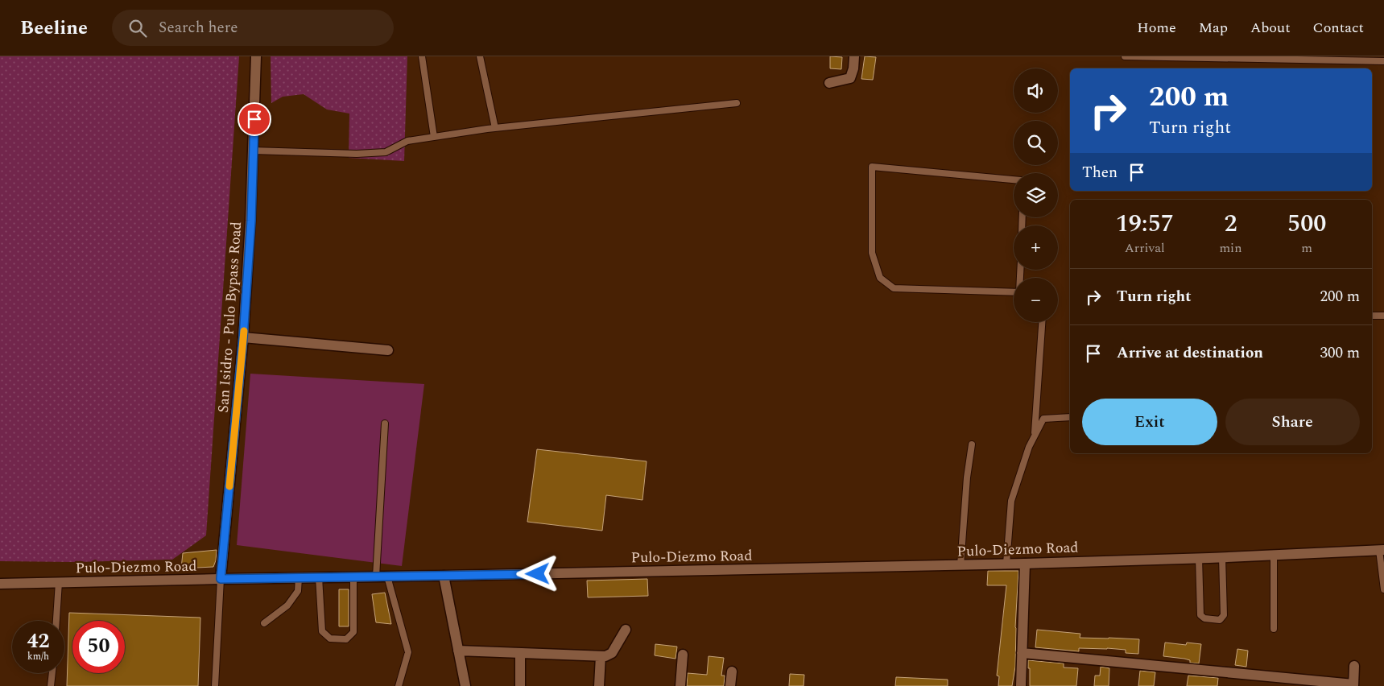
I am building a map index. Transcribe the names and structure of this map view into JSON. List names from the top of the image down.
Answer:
{
  "streets": {
    "street": ["San Isidro - Pulo Bypass Road", "Pulo-Diezmo Road"]
  },
  "crossings": [
    ["San Isidro - Pulo Bypass Road", "Pulo-Diezmo Road"]
  ],
  "page": {
    "header": "Beeline",
    "search": "Search here",
    "nav": [
      "Home",
      "Map",
      "About",
      "Contact"
    ],
    "map_buttons": ["+", "−"],
    "turn": ["200 m", "Turn right"],
    "then": "Then",
    "eta": [
      "19:57",
      "Arrival",
      "2",
      "min",
      "500",
      "m"
    ],
    "list": [
      {
        "name": "Turn right",
        "value": "200 m"
      },
      {
        "name": "Arrive at destination",
        "value": "300 m"
      }
    ],
    "buttons": ["Exit", "Share"],
    "speed": "42 km/h",
    "limit": "50"
  }
}
